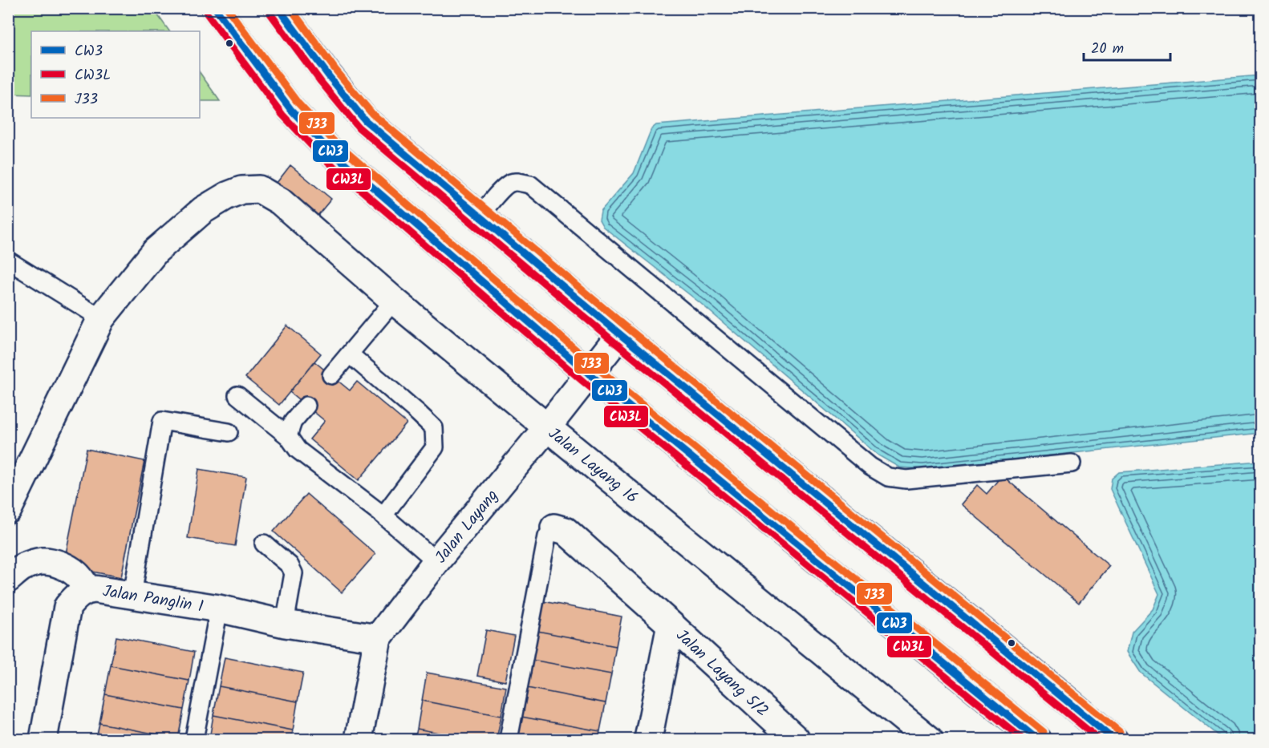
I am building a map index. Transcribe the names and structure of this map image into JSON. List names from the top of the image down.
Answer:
{
  "streets": {
    "street": [
      "Jalan Layang 16",
      "Jalan Layang",
      "Jalan Panglin 1",
      "Jalan Layang 5/2"
    ]
  },
  "crossings": [
    ["Jalan Layang 16", "Jalan Layang"],
    ["Jalan Layang", "Jalan Panglin 1"]
  ],
  "lines": ["transit line CW3", "transit line J33", "transit line CW3L"],
  "legend": ["CW3", "CW3L", "J33"],
  "scale_bar": "20 m"
}
